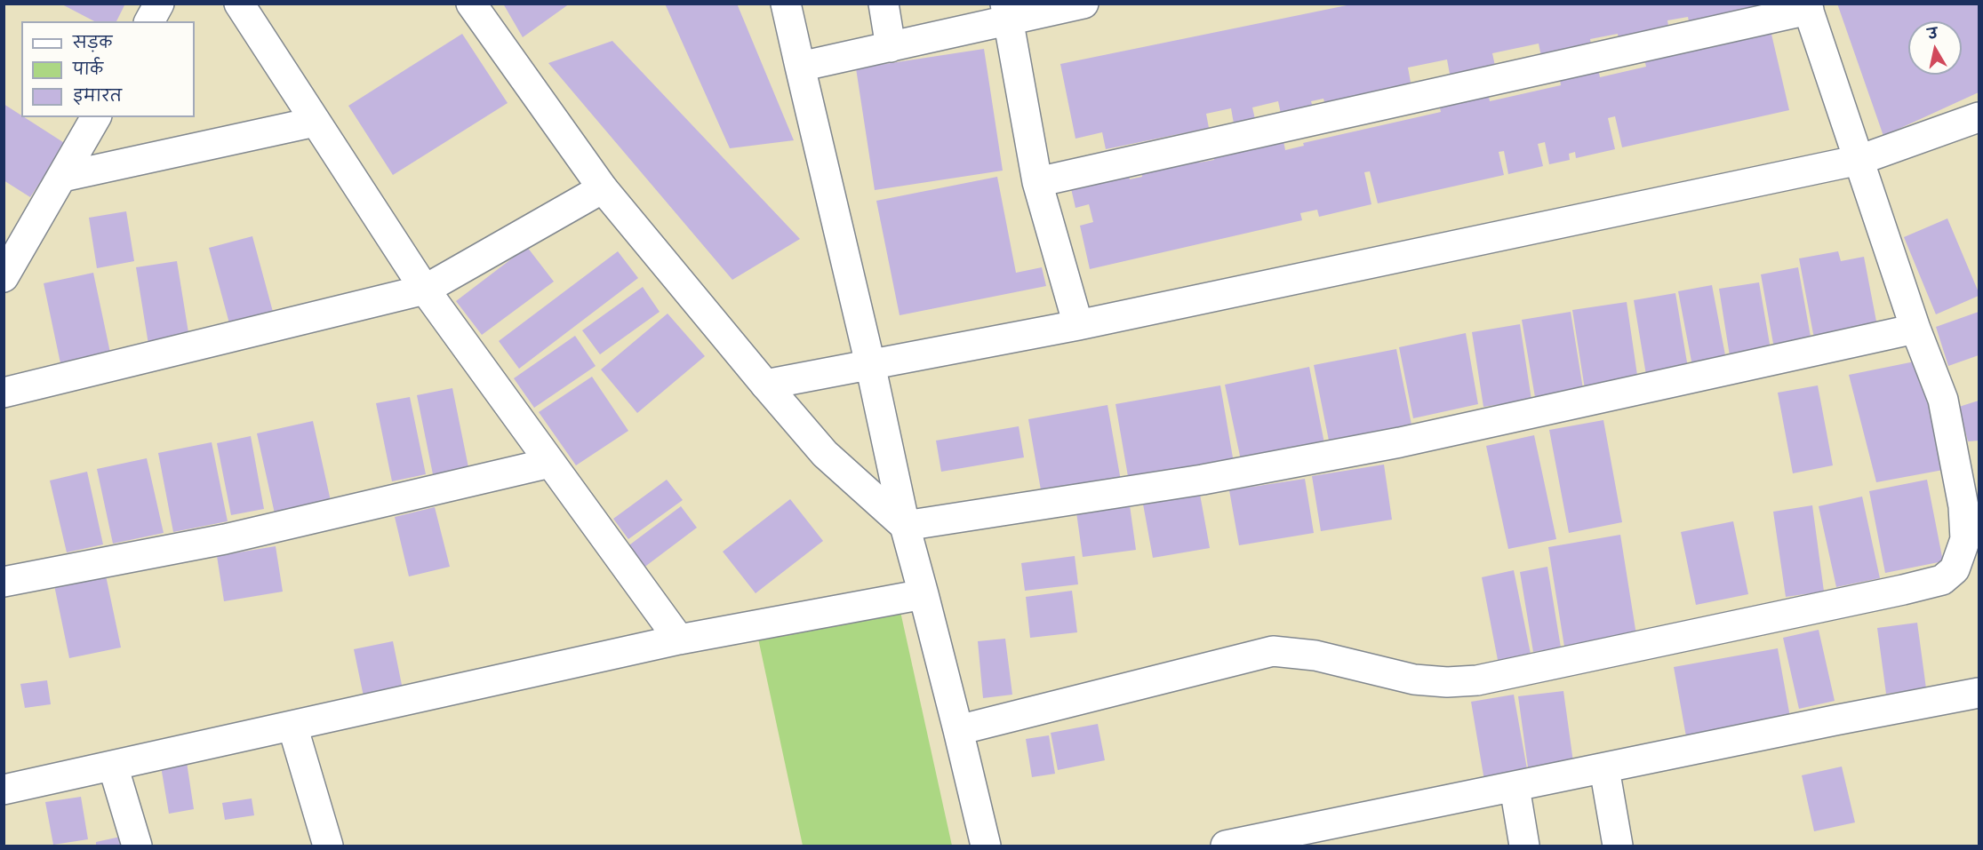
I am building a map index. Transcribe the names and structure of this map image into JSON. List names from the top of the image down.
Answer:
{
  "legend": ["सड़क", "पार्क", "इमारत"],
  "north": "top"
}
